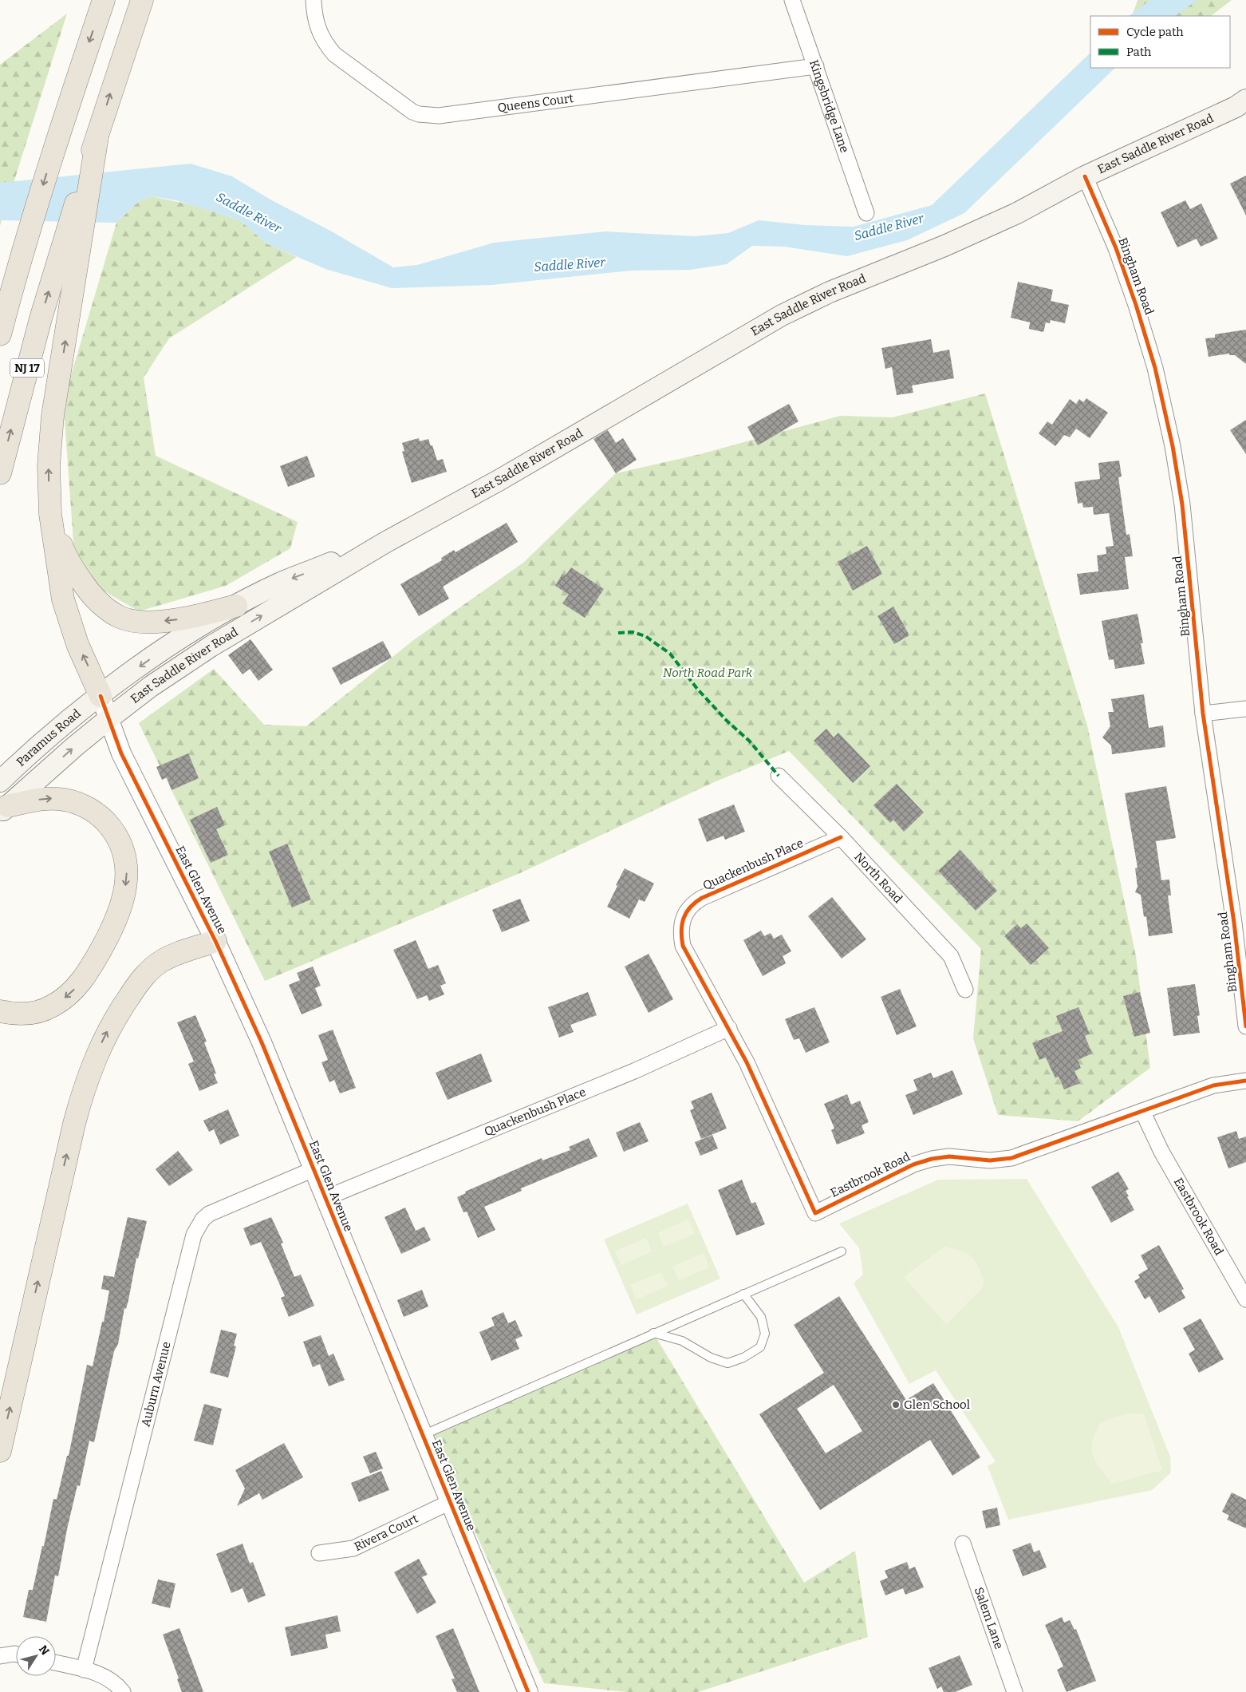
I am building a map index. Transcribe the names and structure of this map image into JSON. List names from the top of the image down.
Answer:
{
  "streets": {
    "highway": ["NJ 17"],
    "main road": ["East Saddle River Road", "Paramus Road"],
    "street": [
      "Queens Court",
      "Kingsbridge Lane",
      "Bingham Road",
      "Quackenbush Place",
      "North Road",
      "East Glen Avenue",
      "Eastbrook Road",
      "Auburn Avenue",
      "Rivera Court",
      "Salem Lane"
    ]
  },
  "crossings": [
    ["Queens Court", "Kingsbridge Lane"],
    ["East Saddle River Road", "Bingham Road"],
    ["East Saddle River Road", "Paramus Road"],
    ["East Saddle River Road", "East Glen Avenue"],
    ["Paramus Road", "East Glen Avenue"],
    ["Quackenbush Place", "North Road"],
    ["Quackenbush Place", "East Glen Avenue"],
    ["Quackenbush Place", "Eastbrook Road"],
    ["East Glen Avenue", "Auburn Avenue"],
    ["East Glen Avenue", "Rivera Court"]
  ],
  "water": ["Saddle River"],
  "parks": ["North Road Park"],
  "places": ["Glen School"],
  "legend": ["Cycle path", "Path"],
  "north": "top right"
}
